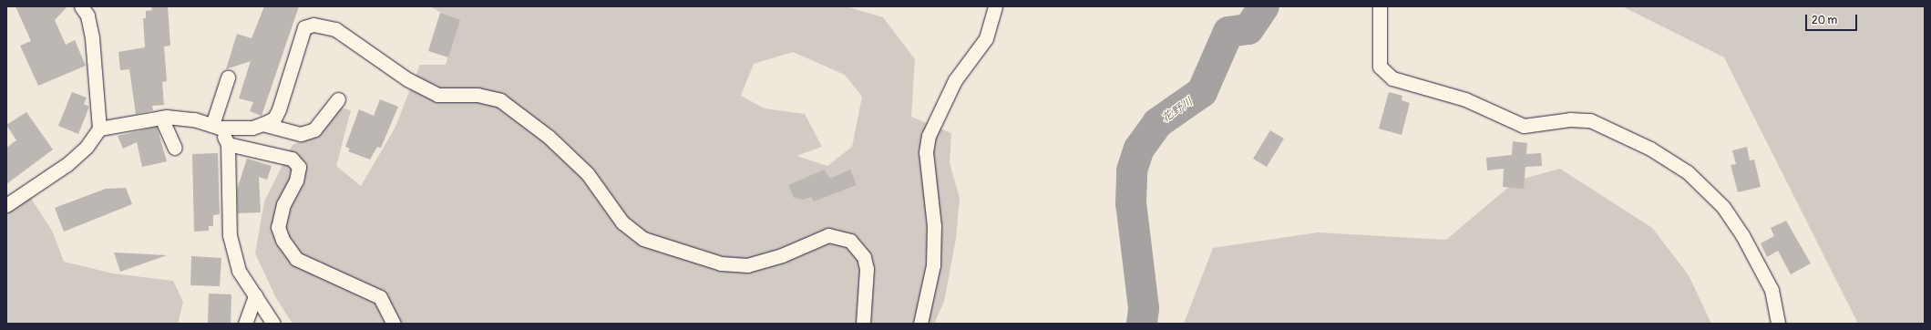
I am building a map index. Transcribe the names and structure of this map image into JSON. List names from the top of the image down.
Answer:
{
  "water": ["花野川"],
  "scale_bar": "20 m"
}
